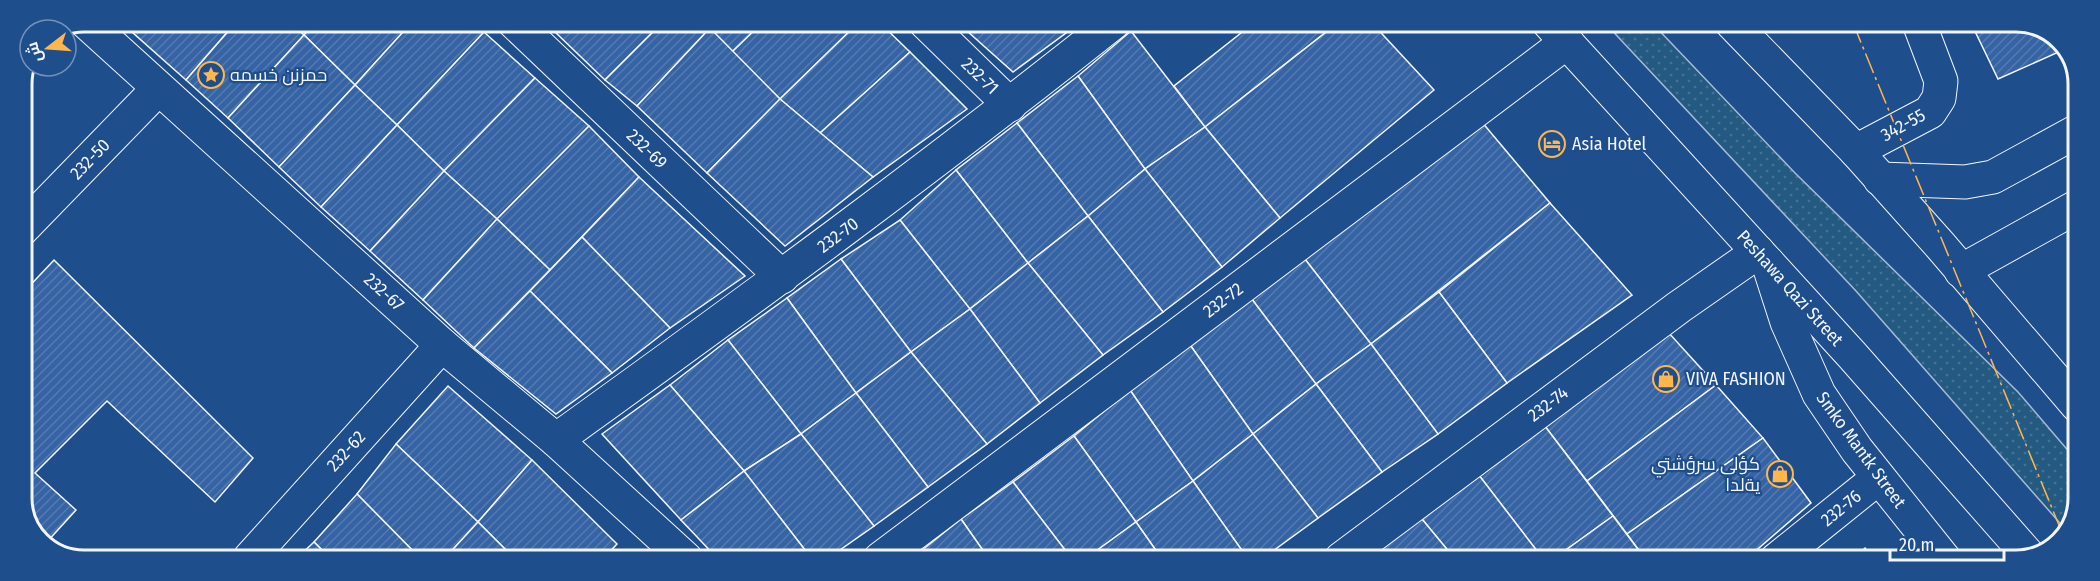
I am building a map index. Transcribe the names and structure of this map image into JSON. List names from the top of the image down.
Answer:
{
  "streets": {
    "main road": [
      "232-71",
      "342-55",
      "232-69",
      "232-50",
      "232-70",
      "Peshawa Qazi Street",
      "232-67",
      "232-72",
      "232-74",
      "Smko Mantk Street",
      "232-62",
      "232-76"
    ]
  },
  "crossings": [
    ["232-71", "232-70"],
    ["232-69", "232-70"],
    ["232-50", "232-67"],
    ["232-70", "232-67"],
    ["Peshawa Qazi Street", "232-72"],
    ["Peshawa Qazi Street", "232-74"],
    ["Peshawa Qazi Street", "Smko Mantk Street"],
    ["232-67", "232-62"],
    ["232-74", "Smko Mantk Street"],
    ["Smko Mantk Street", "232-76"]
  ],
  "places": {
    "place": ["حمزنن خسمه"],
    "hotel": ["Asia Hotel"],
    "shop": ["VIVA FASHION", "كؤلي سرؤشتي يةلدا"]
  },
  "scale_bar": "20 m",
  "north": "left"
}
